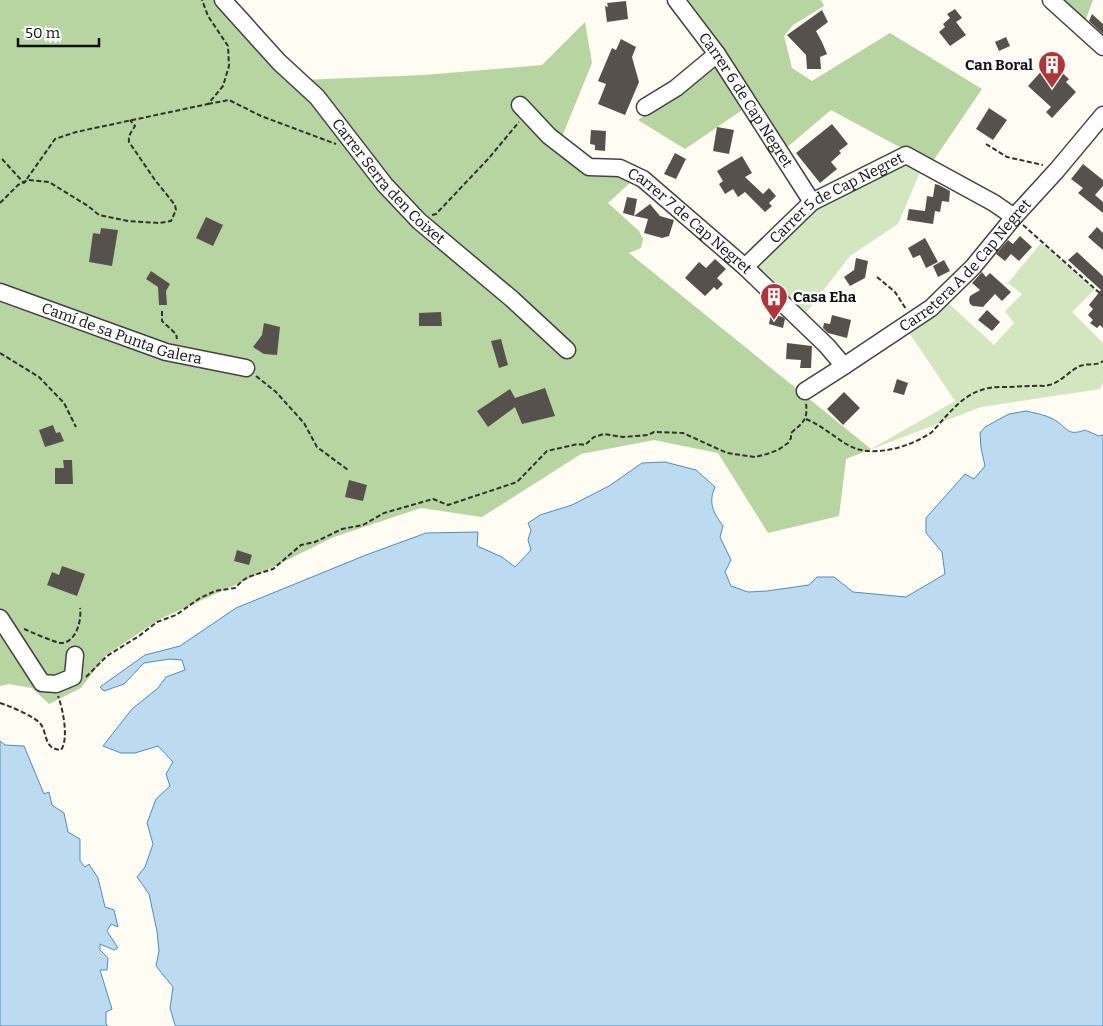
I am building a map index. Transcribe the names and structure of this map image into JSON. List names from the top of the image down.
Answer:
{
  "streets": {
    "street": [
      "Carrer 6 de Cap Negret",
      "Carrer Serra den Coixet",
      "Carrer 5 de Cap Negret",
      "Carrer 7 de Cap Negret",
      "Carretera A de Cap Negret",
      "Camí de sa Punta Galera"
    ]
  },
  "crossings": [
    ["Carrer 6 de Cap Negret", "Carrer 5 de Cap Negret"],
    ["Carrer 5 de Cap Negret", "Carrer 7 de Cap Negret"],
    ["Carrer 5 de Cap Negret", "Carretera A de Cap Negret"],
    ["Carrer 7 de Cap Negret", "Carretera A de Cap Negret"]
  ],
  "places": {
    "building": ["Can Boral", "Casa Eha"]
  },
  "scale_bar": "50 m"
}
